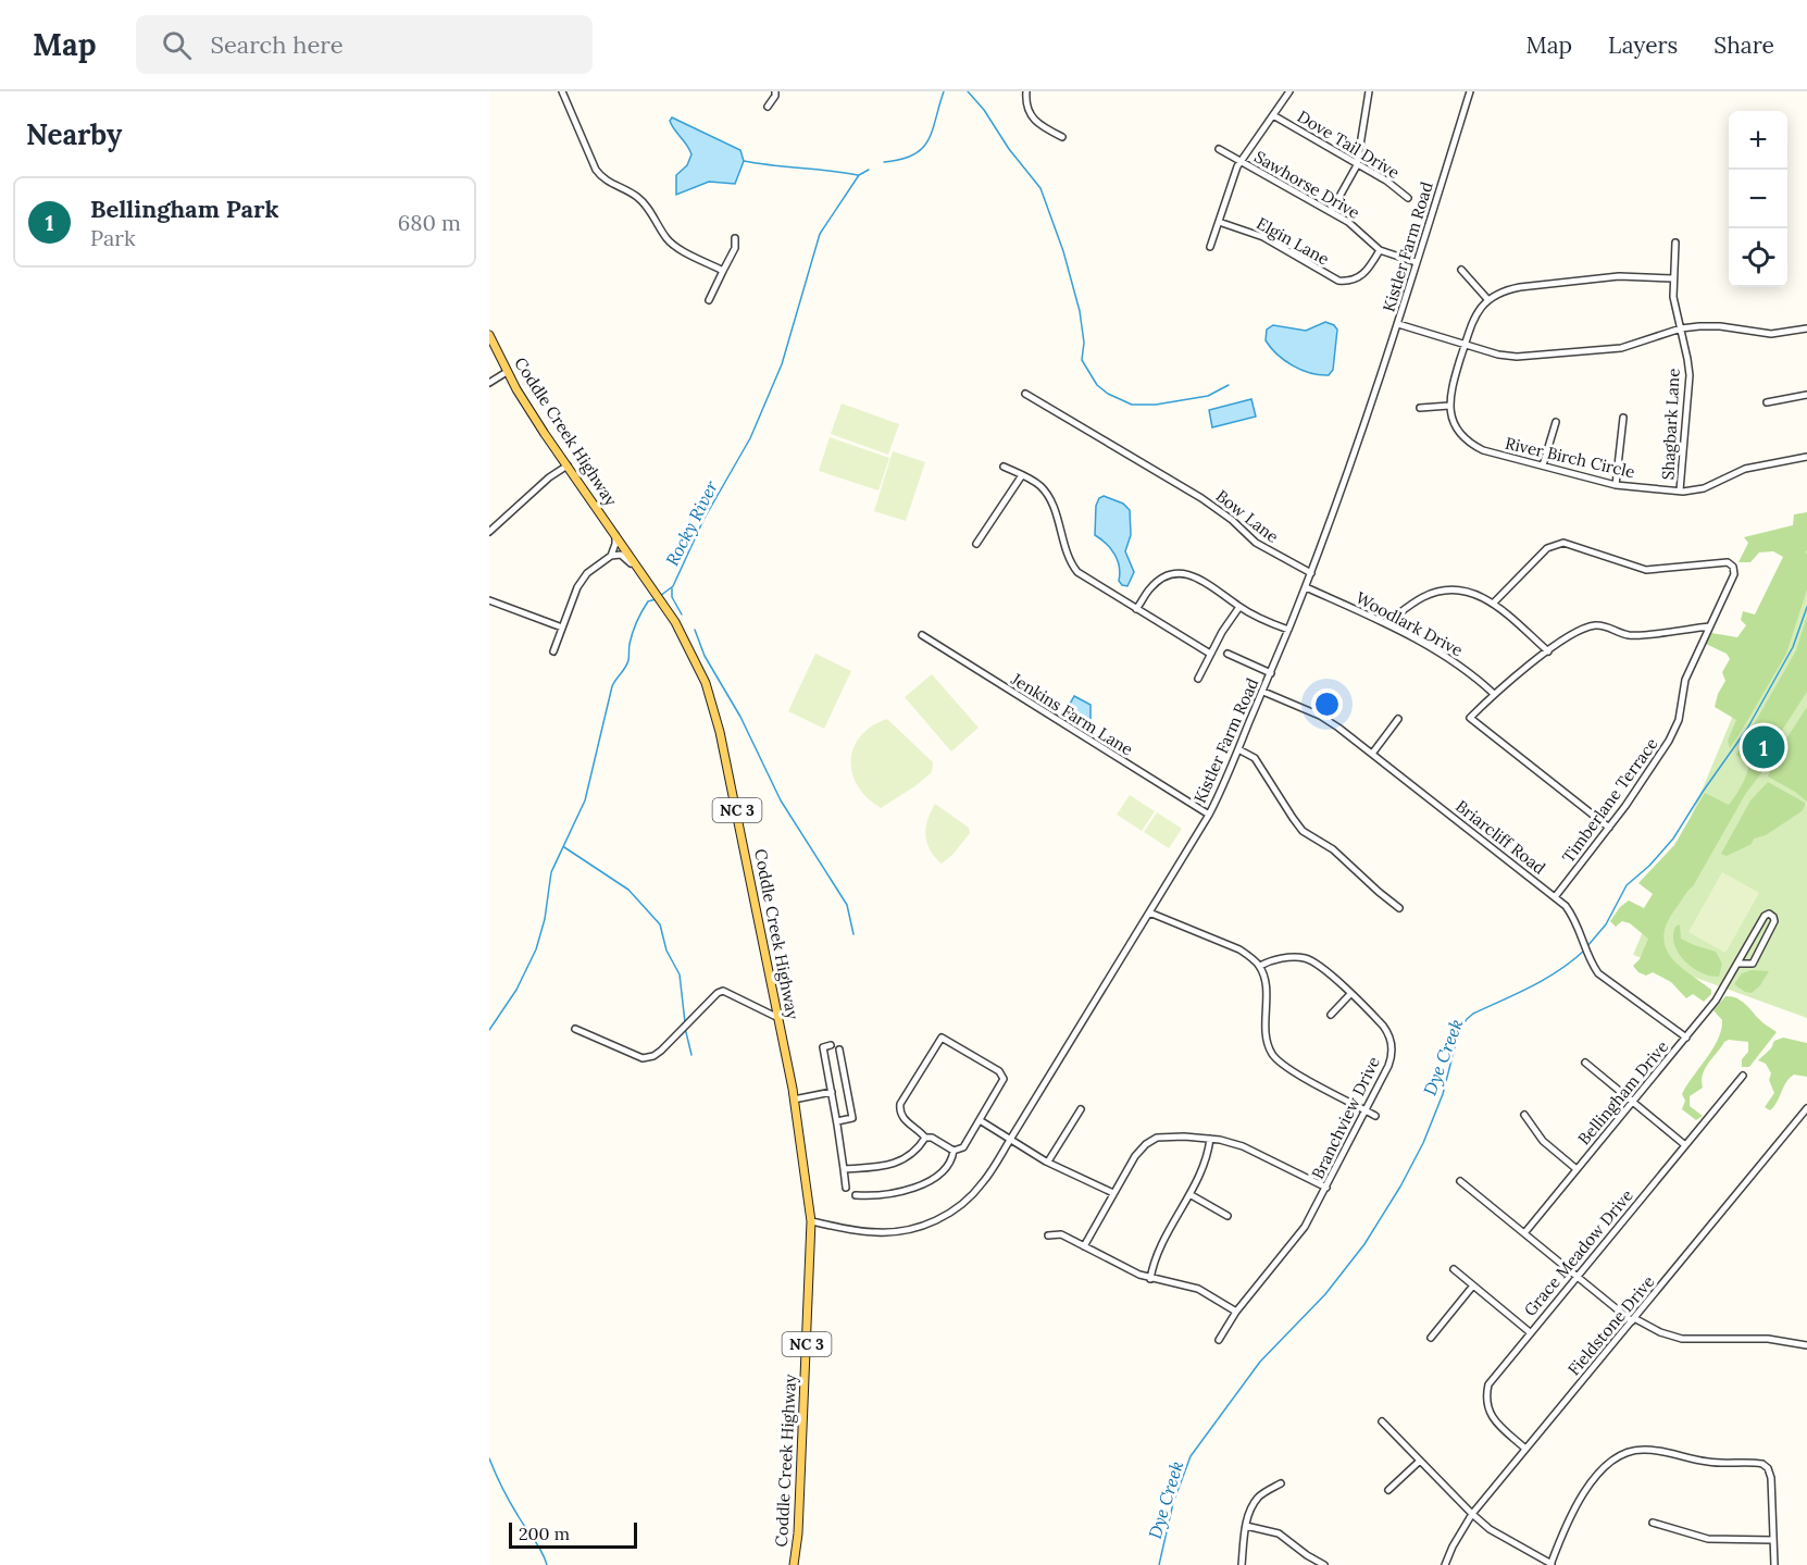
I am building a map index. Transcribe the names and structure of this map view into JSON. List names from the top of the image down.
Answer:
{
  "streets": {
    "main road": ["Coddle Creek Highway", "NC 3"],
    "street": [
      "Dove Tail Drive",
      "Sawhorse Drive",
      "Elgin Lane",
      "Kistler Farm Road",
      "Shagbark Lane",
      "River Birch Circle",
      "Bow Lane",
      "Woodlark Drive",
      "Jenkins Farm Lane",
      "Timberlane Terrace",
      "Briarcliff Road",
      "Bellingham Drive",
      "Branchview Drive",
      "Grace Meadow Drive",
      "Fieldstone Drive"
    ]
  },
  "crossings": [
    ["Sawhorse Drive", "Elgin Lane"],
    ["Sawhorse Drive", "Kistler Farm Road"],
    ["Kistler Farm Road", "Coddle Creek Highway"],
    ["Kistler Farm Road", "Bow Lane"],
    ["Kistler Farm Road", "Woodlark Drive"],
    ["Kistler Farm Road", "Jenkins Farm Lane"],
    ["Kistler Farm Road", "Briarcliff Road"],
    ["Shagbark Lane", "River Birch Circle"],
    ["Timberlane Terrace", "Briarcliff Road"],
    ["Briarcliff Road", "Bellingham Drive"],
    ["Grace Meadow Drive", "Fieldstone Drive"]
  ],
  "water": ["Rocky River", "Dye Creek"],
  "scale_bar": "200 m",
  "page": {
    "header": "Map",
    "search": "Search here",
    "nav": ["Map", "Layers", "Share"],
    "heading": "Nearby",
    "map_buttons": ["+", "−"],
    "list": [
      {
        "mark": "1",
        "name": "Bellingham Park",
        "note": "Park",
        "value": "680 m"
      }
    ],
    "pins": "1",
    "scale": "200 m"
  }
}
